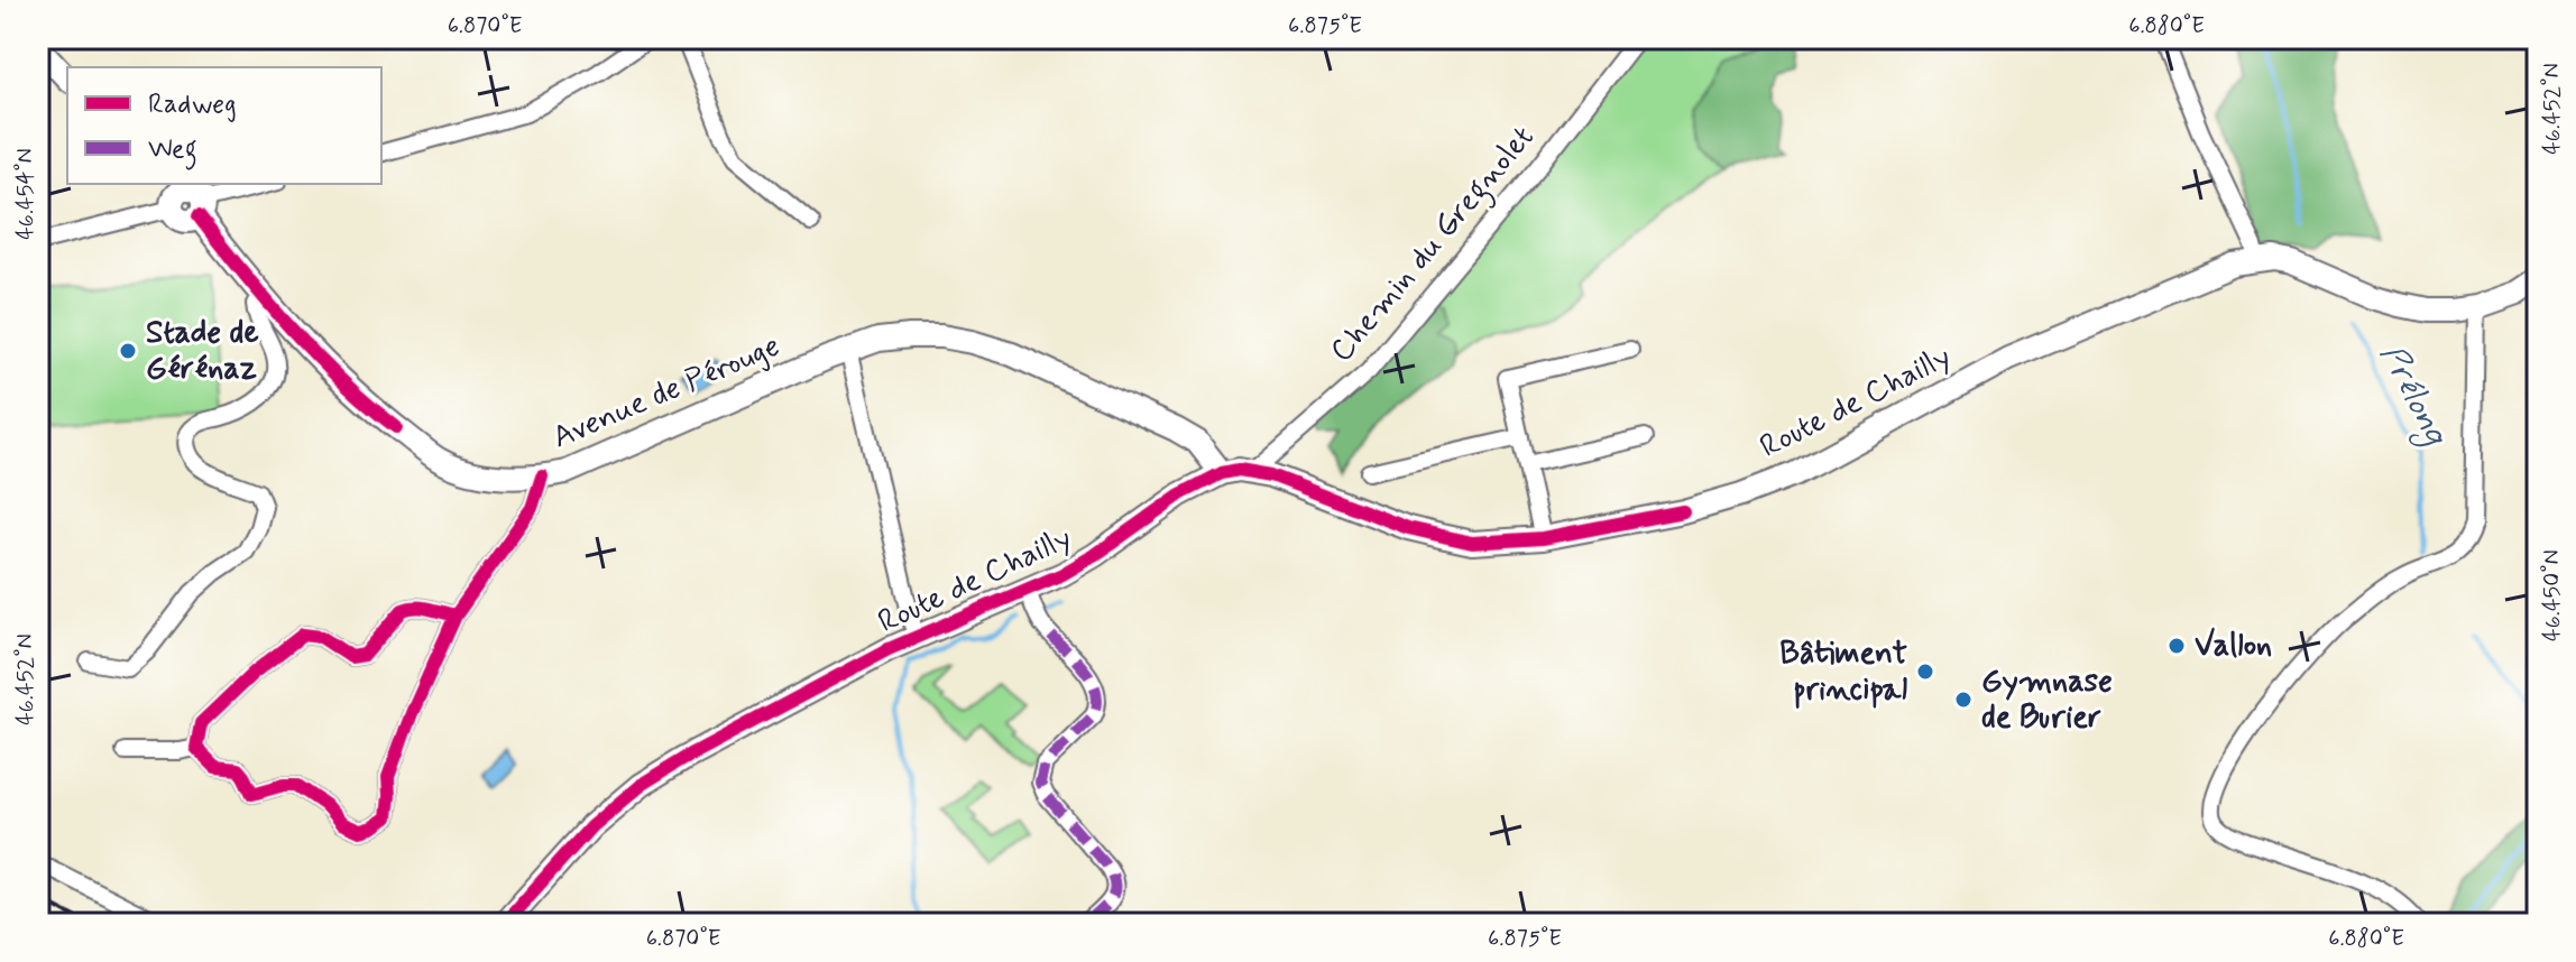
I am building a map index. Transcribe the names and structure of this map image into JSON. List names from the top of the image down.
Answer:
{
  "streets": {
    "street": ["Chemin du Gregnolet", "Avenue de Pérouge", "Route de Chailly"]
  },
  "crossings": [
    ["Chemin du Gregnolet", "Route de Chailly"],
    ["Avenue de Pérouge", "Route de Chailly"]
  ],
  "water": ["Prélong"],
  "places": [
    "Stade de Gérénaz",
    "Vallon",
    "Bâtiment principal",
    "Gymnase de Burier"
  ],
  "legend": ["Radweg", "Weg"],
  "coordinates": [
    "6.870°E",
    "6.875°E",
    "6.880°E",
    "46.452°N",
    "46.454°N",
    "46.450°N"
  ]
}
